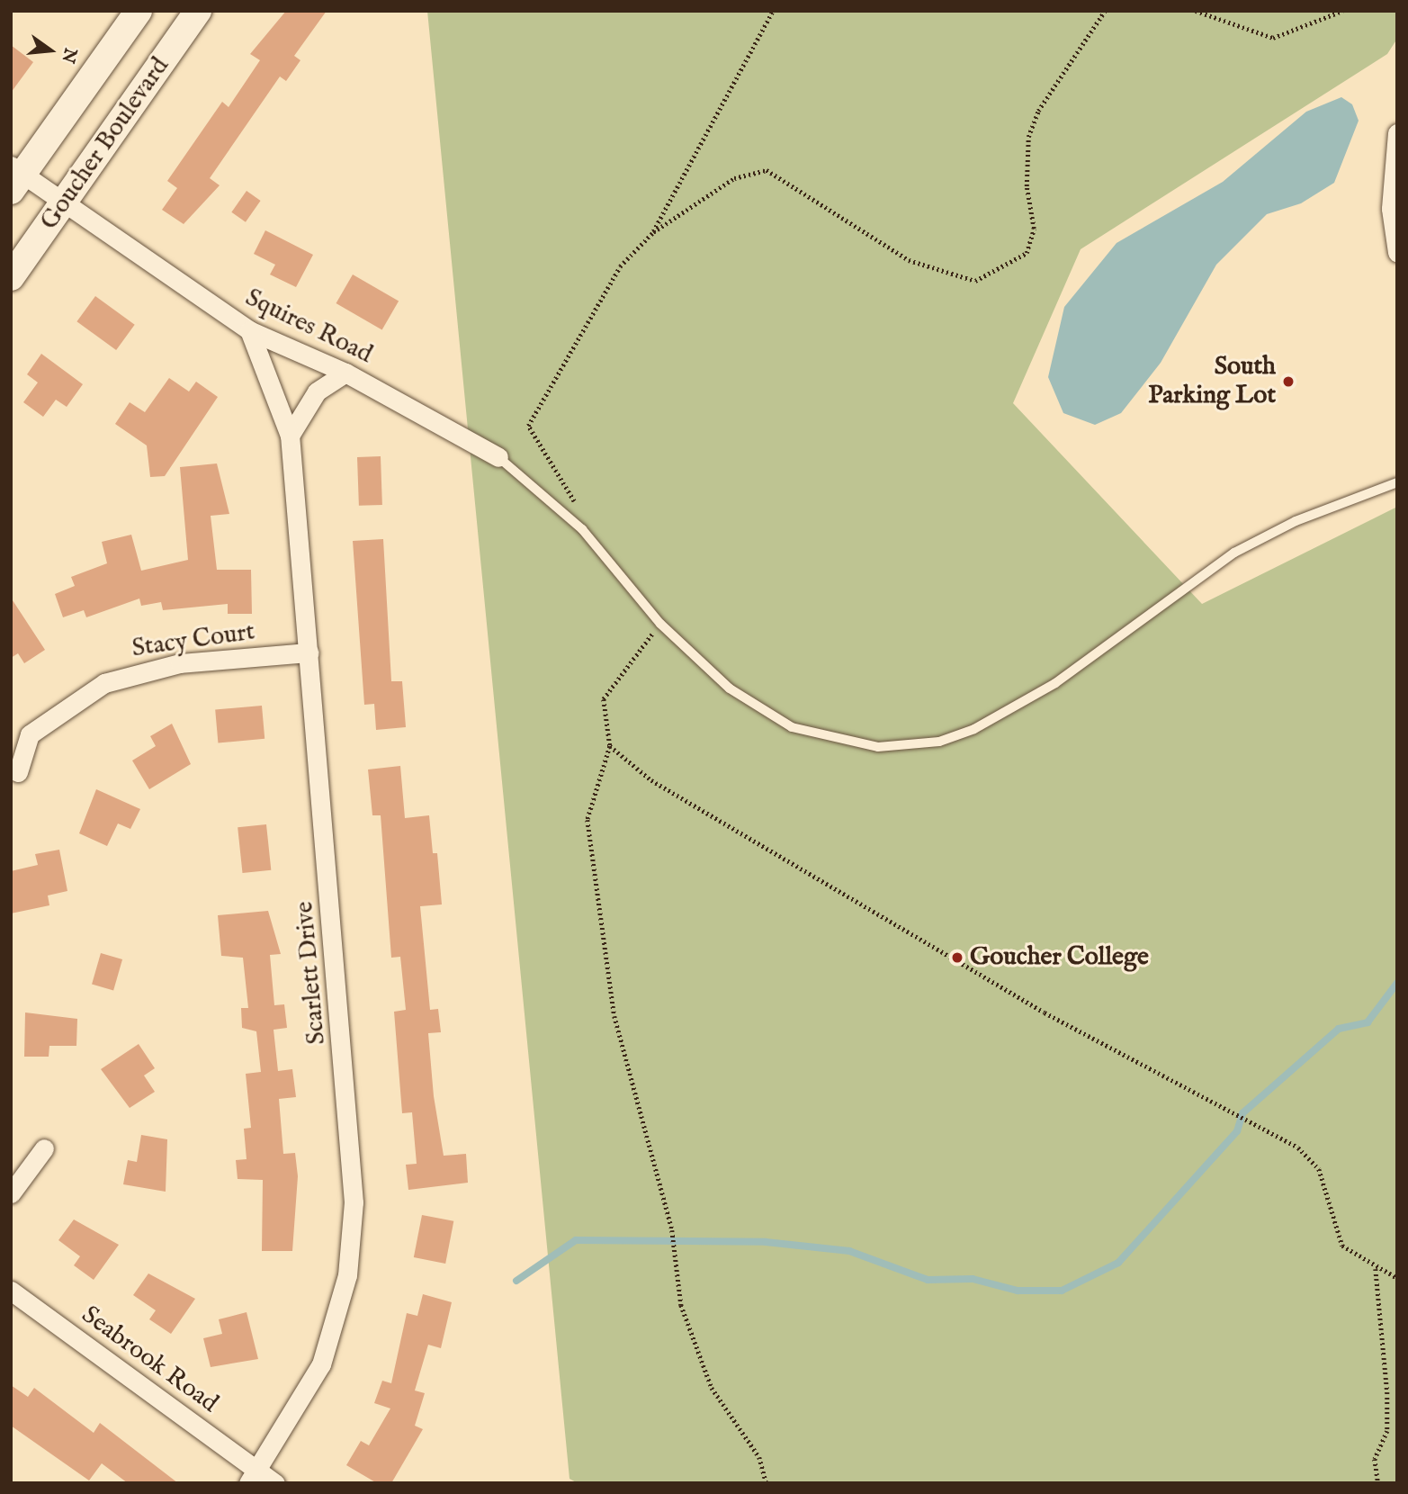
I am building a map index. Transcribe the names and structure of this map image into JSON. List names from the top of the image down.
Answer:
{
  "streets": {
    "main road": ["Goucher Boulevard"],
    "street": [
      "Squires Road",
      "Stacy Court",
      "Scarlett Drive",
      "Seabrook Road"
    ]
  },
  "crossings": [
    ["Goucher Boulevard", "Squires Road"],
    ["Squires Road", "Scarlett Drive"],
    ["Stacy Court", "Scarlett Drive"],
    ["Scarlett Drive", "Seabrook Road"]
  ],
  "places": ["South Parking Lot", "Goucher College"],
  "north": "right"
}
